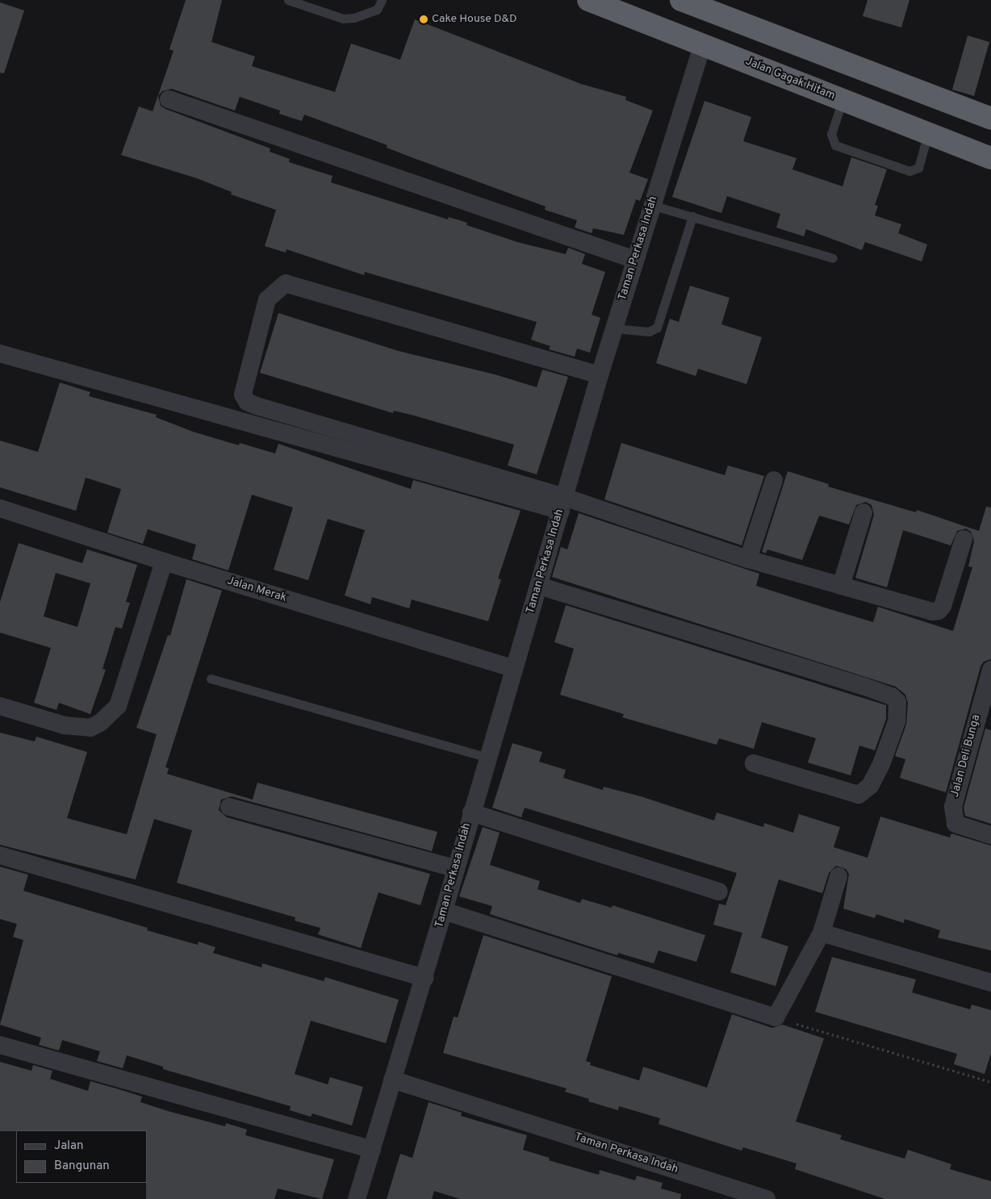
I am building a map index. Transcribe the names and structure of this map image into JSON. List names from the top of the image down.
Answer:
{
  "streets": {
    "highway": ["Jalan Gagak Hitam"],
    "street": ["Taman Perkasa Indah", "Jalan Merak", "Jalan Deli Bunga"]
  },
  "crossings": [
    ["Jalan Gagak Hitam", "Taman Perkasa Indah"],
    ["Taman Perkasa Indah", "Jalan Merak"]
  ],
  "places": ["Cake House D&D"],
  "legend": ["Jalan", "Bangunan"]
}
